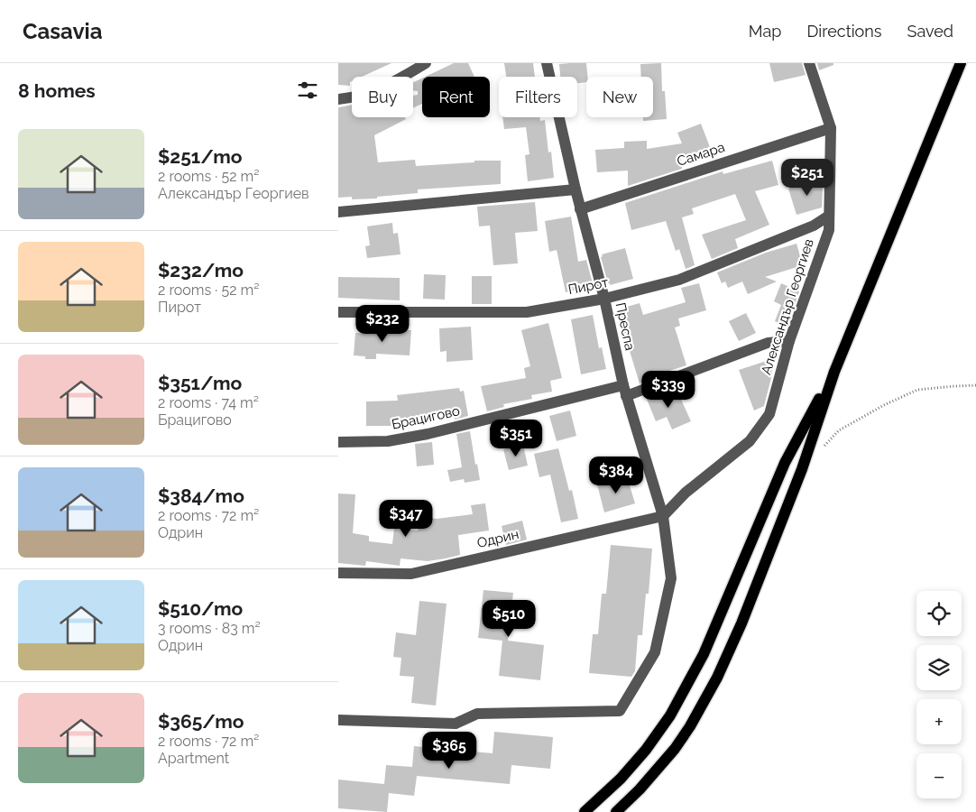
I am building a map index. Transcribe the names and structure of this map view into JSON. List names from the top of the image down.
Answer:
{
  "streets": {
    "street": [
      "Самара",
      "Пирот",
      "Александър Георгиев",
      "Преспа",
      "Брацигово",
      "Одрин"
    ]
  },
  "crossings": [
    ["Самара", "Александър Георгиев"],
    ["Самара", "Преспа"],
    ["Пирот", "Александър Георгиев"],
    ["Пирот", "Преспа"],
    ["Александър Георгиев", "Преспа"],
    ["Александър Георгиев", "Брацигово"],
    ["Александър Георгиев", "Одрин"],
    ["Преспа", "Брацигово"],
    ["Преспа", "Одрин"]
  ],
  "page": {
    "header": "Casavia",
    "nav": ["Map", "Directions", "Saved"],
    "heading": "8 homes",
    "chip": [
      "Buy",
      "Rent",
      "Filters",
      "New"
    ],
    "list": [
      {
        "name": "$251/mo",
        "note": "2 rooms · 52 m² · Александър Георгиев"
      },
      {
        "name": "$232/mo",
        "note": "2 rooms · 52 m² · Пирот"
      },
      {
        "name": "$351/mo",
        "note": "2 rooms · 74 m² · Брацигово"
      },
      {
        "name": "$384/mo",
        "note": "2 rooms · 72 m² · Одрин"
      },
      {
        "name": "$510/mo",
        "note": "3 rooms · 83 m² · Одрин"
      },
      {
        "name": "$365/mo",
        "note": "2 rooms · 72 m² · Apartment"
      }
    ],
    "price": [
      "$251",
      "$232",
      "$339",
      "$351",
      "$384",
      "$347",
      "$510",
      "$365"
    ],
    "map_buttons": ["+", "−"]
  }
}
